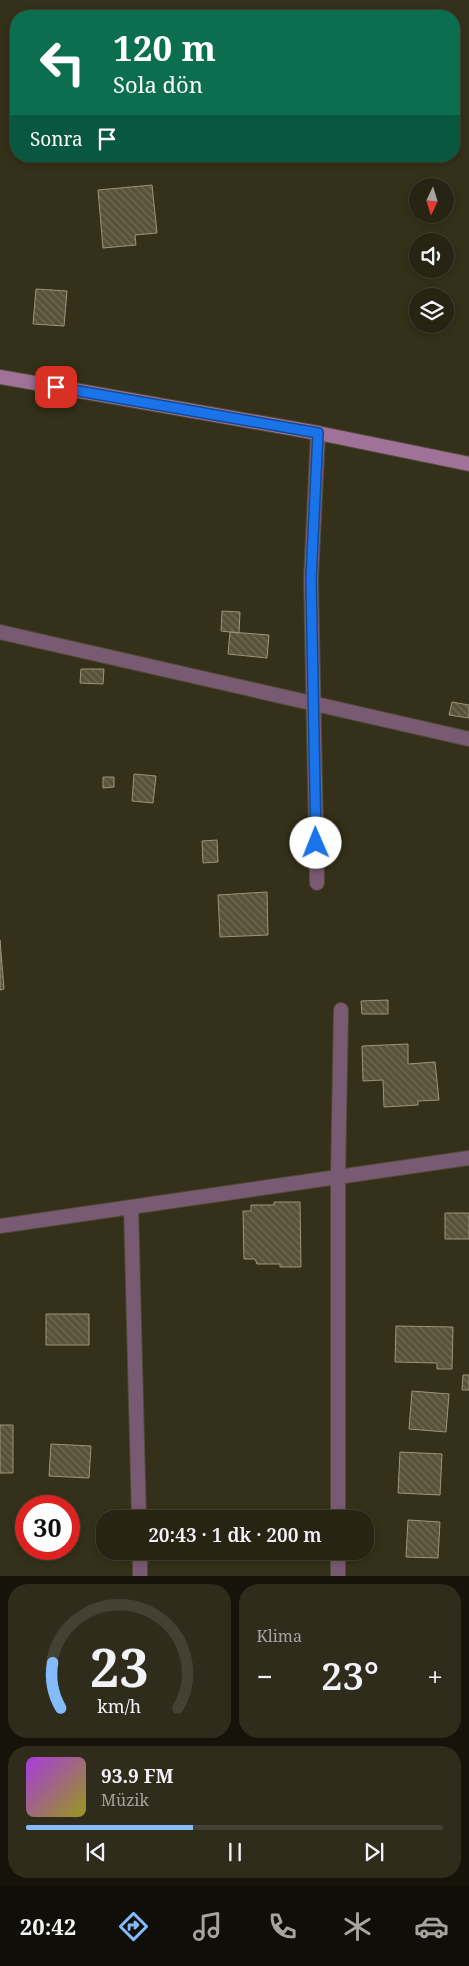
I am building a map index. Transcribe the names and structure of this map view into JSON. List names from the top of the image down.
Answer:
{
  "north": "bottom",
  "page": {
    "turn": ["120 m", "Sola dön"],
    "then": "Sonra",
    "limit": "30",
    "trip": "20:43 · 1 dk · 200 m",
    "tile": "Klima",
    "heat": ["−", "23°", "+"],
    "song": ["93.9 FM", "Müzik"],
    "tabs": "20:42",
    "gauge": ["23", "km/h"]
  }
}
